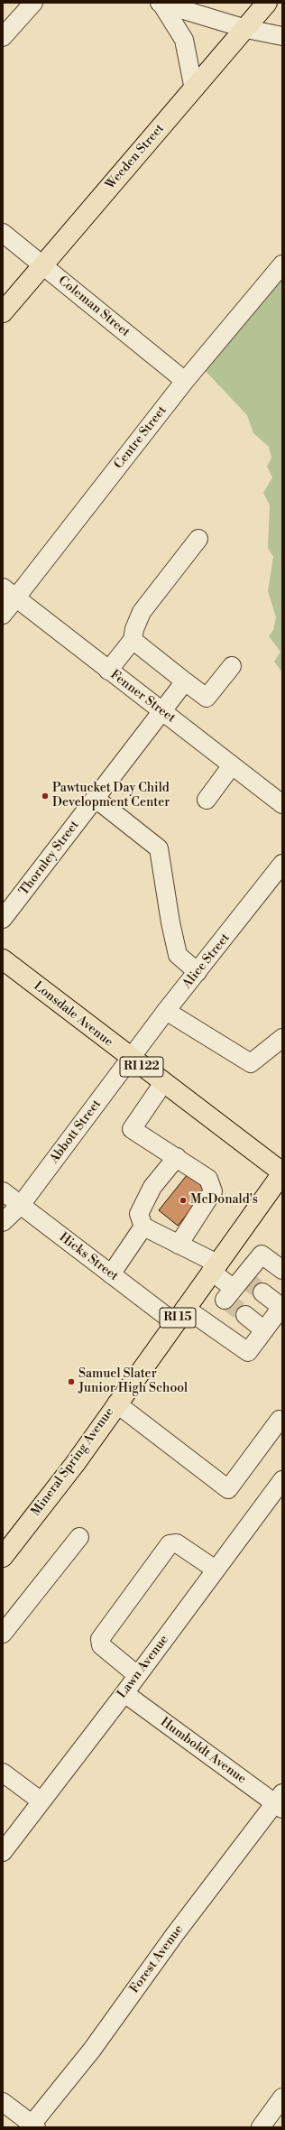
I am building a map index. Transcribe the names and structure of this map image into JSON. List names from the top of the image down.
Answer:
{
  "streets": {
    "main road": [
      "Weeden Street",
      "Lonsdale Avenue",
      "RI 122",
      "RI 15",
      "Mineral Spring Avenue"
    ],
    "street": [
      "Coleman Street",
      "Centre Street",
      "Fenner Street",
      "Thornley Street",
      "Alice Street",
      "Abbott Street",
      "Hicks Street",
      "Lawn Avenue",
      "Humboldt Avenue",
      "Forest Avenue"
    ]
  },
  "crossings": [
    ["Weeden Street", "Coleman Street"],
    ["Coleman Street", "Centre Street"],
    ["Centre Street", "Fenner Street"],
    ["Fenner Street", "Thornley Street"],
    ["Alice Street", "Lonsdale Avenue"],
    ["Alice Street", "Abbott Street"],
    ["Lonsdale Avenue", "Abbott Street"],
    ["Lonsdale Avenue", "Mineral Spring Avenue"],
    ["Abbott Street", "Hicks Street"],
    ["Hicks Street", "Mineral Spring Avenue"],
    ["Lawn Avenue", "Humboldt Avenue"],
    ["Humboldt Avenue", "Forest Avenue"]
  ],
  "places": ["Pawtucket Day Child Development Center", "McDonald's", "Samuel Slater Junior High School"]
}
